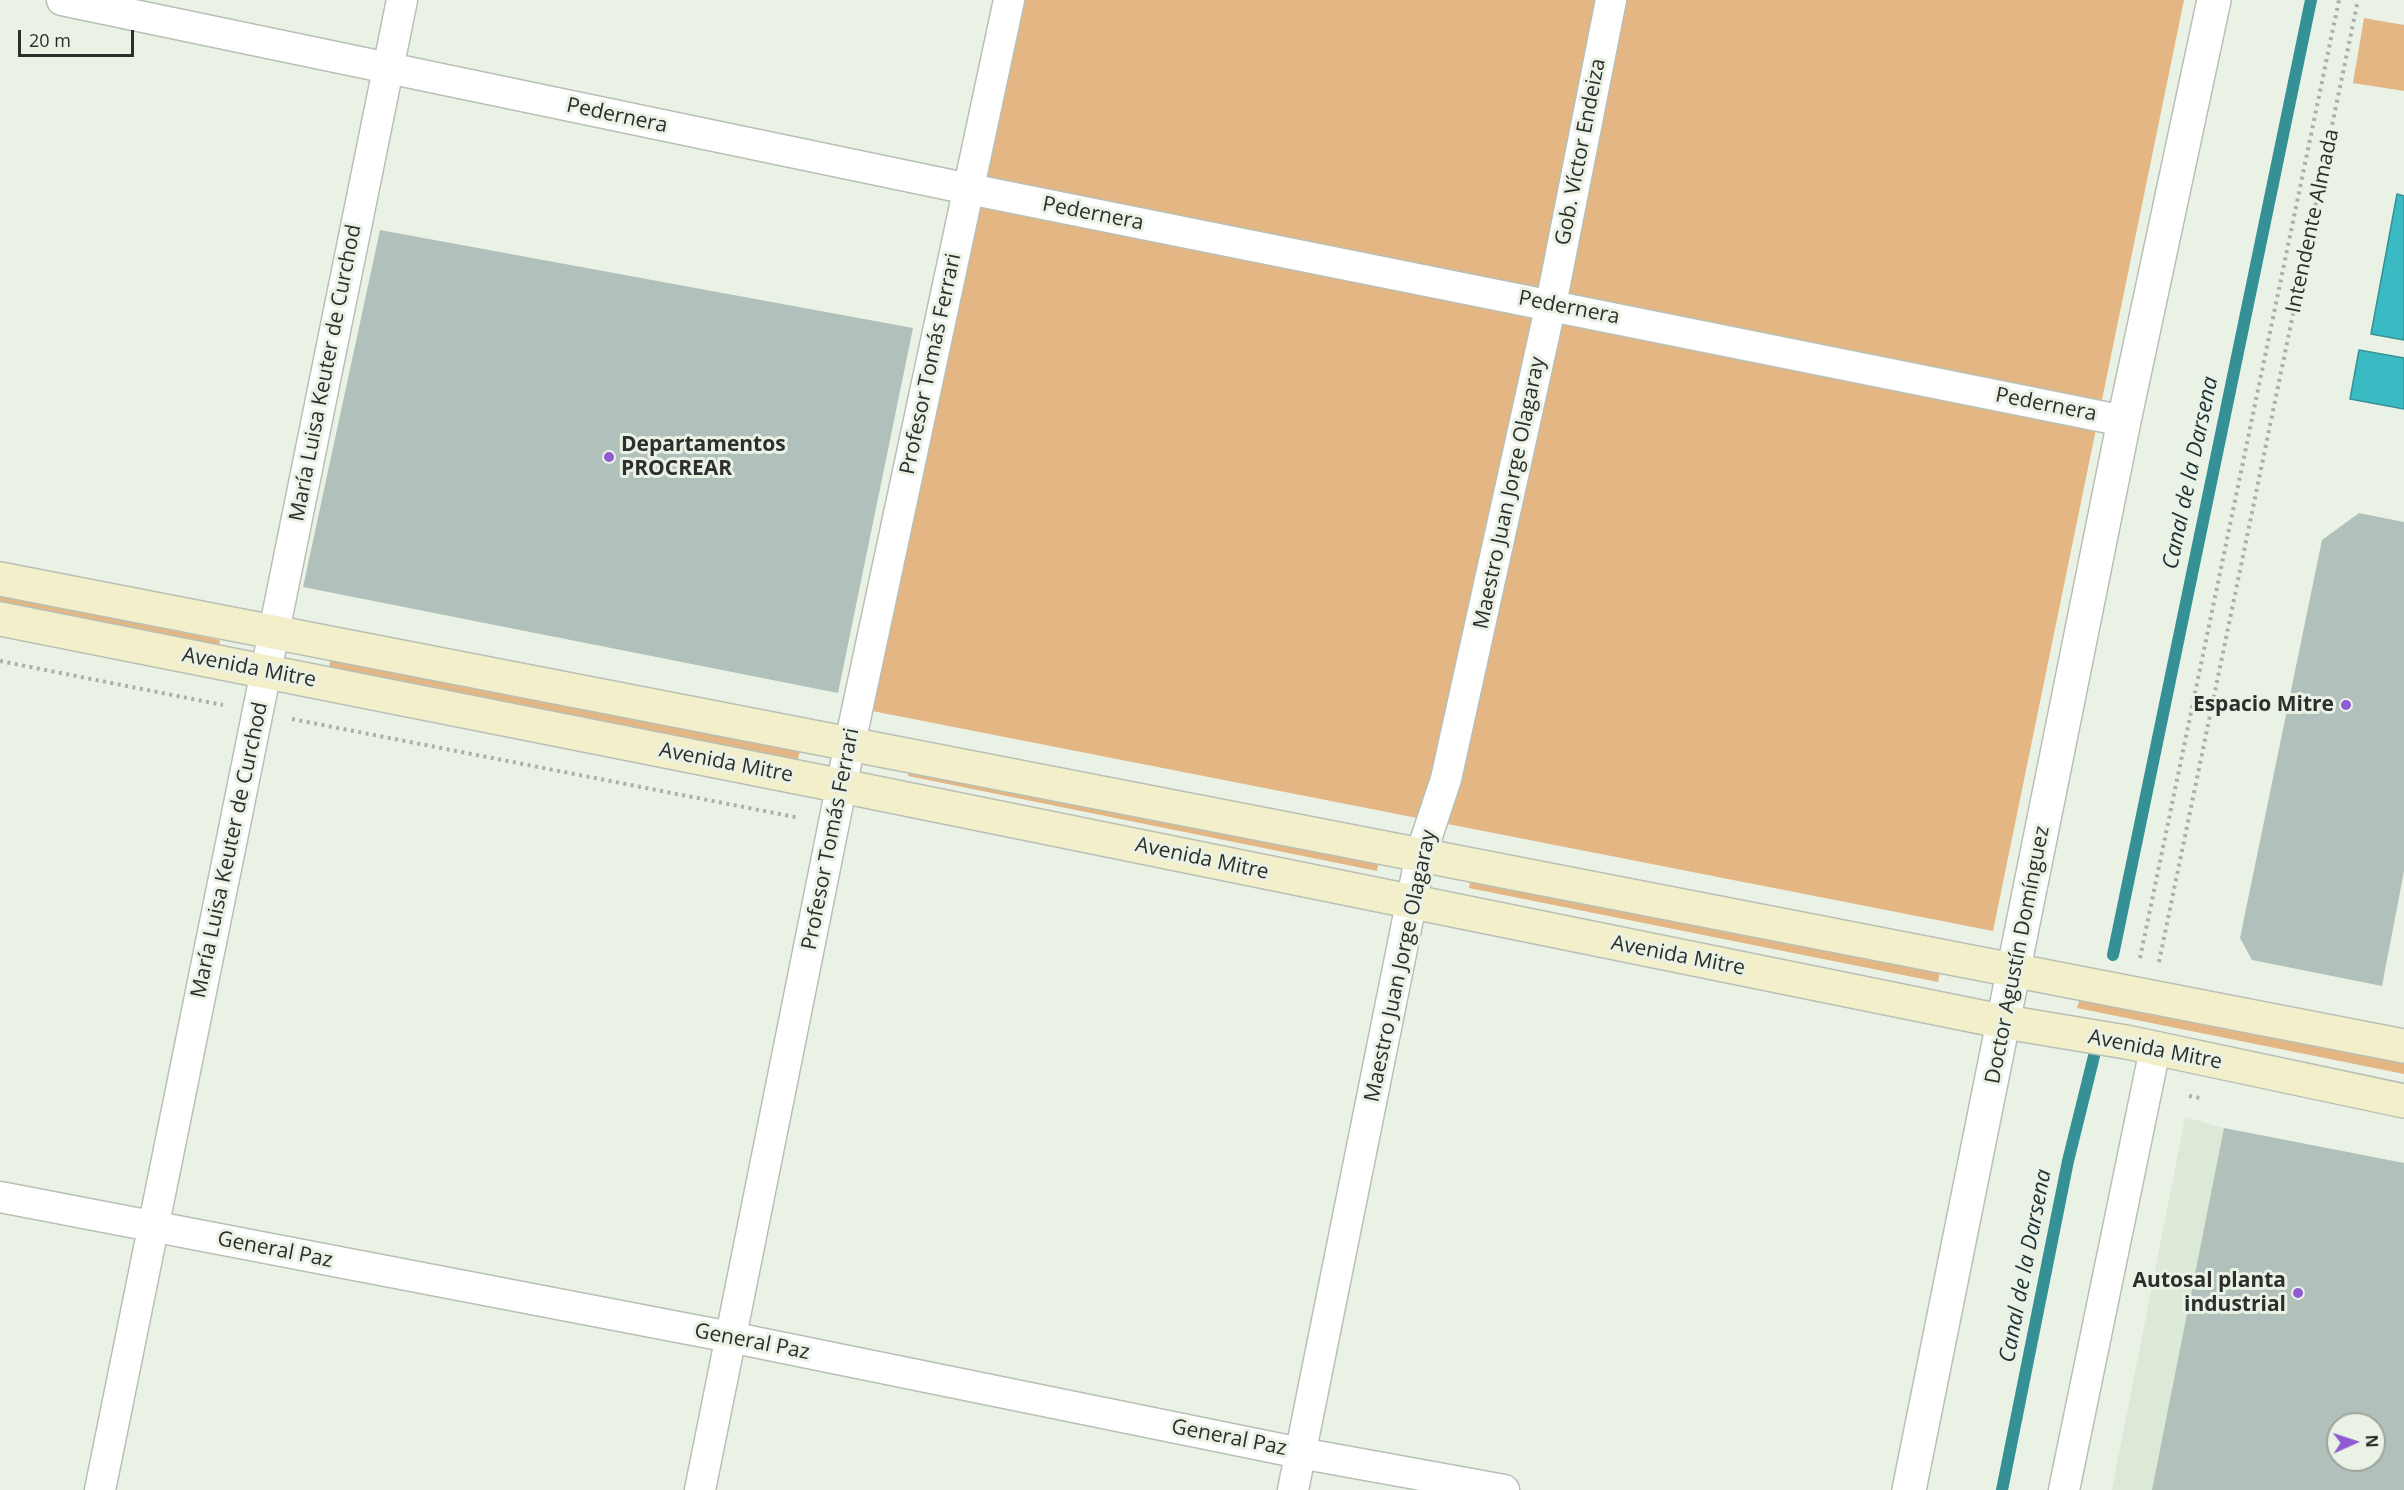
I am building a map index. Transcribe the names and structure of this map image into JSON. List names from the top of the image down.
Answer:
{
  "streets": {
    "main road": ["Avenida Mitre"],
    "street": [
      "Pedernera",
      "Gob. Víctor Endeiza",
      "Profesor Tomás Ferrari",
      "María Luisa Keuter de Curchod",
      "Maestro Juan Jorge Olagaray",
      "Doctor Agustín Domínguez",
      "General Paz"
    ],
    "path": ["Intendente Almada"]
  },
  "crossings": [
    ["Pedernera", "Gob. Víctor Endeiza"],
    ["Pedernera", "Profesor Tomás Ferrari"],
    ["Pedernera", "María Luisa Keuter de Curchod"],
    ["Pedernera", "Maestro Juan Jorge Olagaray"],
    ["Pedernera", "Doctor Agustín Domínguez"],
    ["Gob. Víctor Endeiza", "Maestro Juan Jorge Olagaray"],
    ["Intendente Almada", "Avenida Mitre"],
    ["Profesor Tomás Ferrari", "Avenida Mitre"],
    ["Profesor Tomás Ferrari", "General Paz"],
    ["María Luisa Keuter de Curchod", "Avenida Mitre"],
    ["María Luisa Keuter de Curchod", "General Paz"],
    ["Maestro Juan Jorge Olagaray", "Avenida Mitre"],
    ["Maestro Juan Jorge Olagaray", "General Paz"],
    ["Avenida Mitre", "Doctor Agustín Domínguez"]
  ],
  "water": ["Canal de la Darsena"],
  "places": ["Departamentos PROCREAR", "Espacio Mitre", "Autosal planta industrial"],
  "scale_bar": "20 m",
  "north": "right"
}
